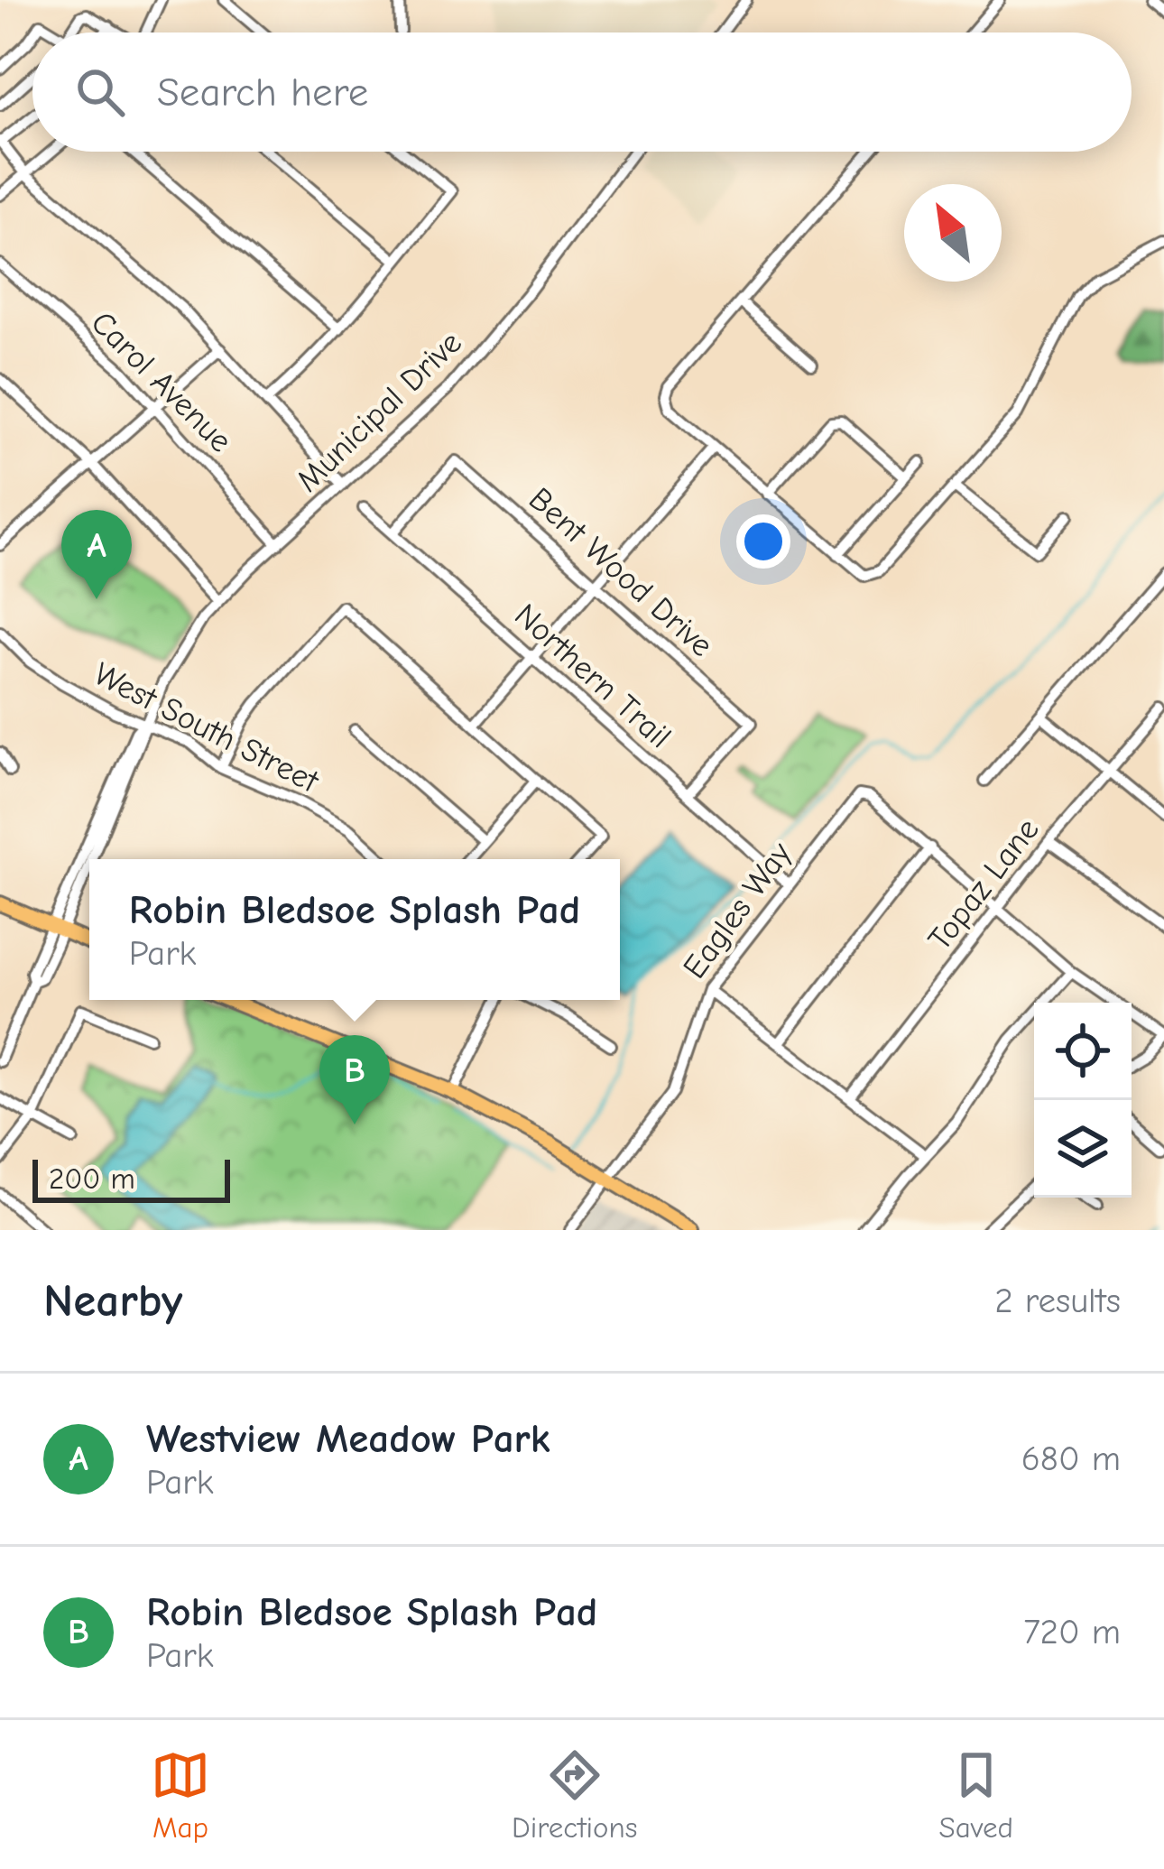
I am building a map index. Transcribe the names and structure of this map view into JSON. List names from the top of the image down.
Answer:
{
  "streets": {
    "street": [
      "Carol Avenue",
      "Municipal Drive",
      "Bent Wood Drive",
      "Northern Trail",
      "West South Street",
      "Topaz Lane",
      "Eagles Way"
    ]
  },
  "crossings": [
    ["Carol Avenue", "Municipal Drive"],
    ["Municipal Drive", "West South Street"],
    ["Bent Wood Drive", "Northern Trail"],
    ["Northern Trail", "Eagles Way"]
  ],
  "scale_bar": "200 m",
  "north": "top left",
  "page": {
    "search": "Search here",
    "pins": ["A", "B"],
    "popup": ["Robin Bledsoe Splash Pad", "Park"],
    "scale": "200 m",
    "heading": ["Nearby", "2 results"],
    "list": [
      {
        "mark": "A",
        "name": "Westview Meadow Park",
        "note": "Park",
        "value": "680 m"
      },
      {
        "mark": "B",
        "name": "Robin Bledsoe Splash Pad",
        "note": "Park",
        "value": "720 m"
      }
    ],
    "nav": ["Map", "Directions", "Saved"]
  }
}
